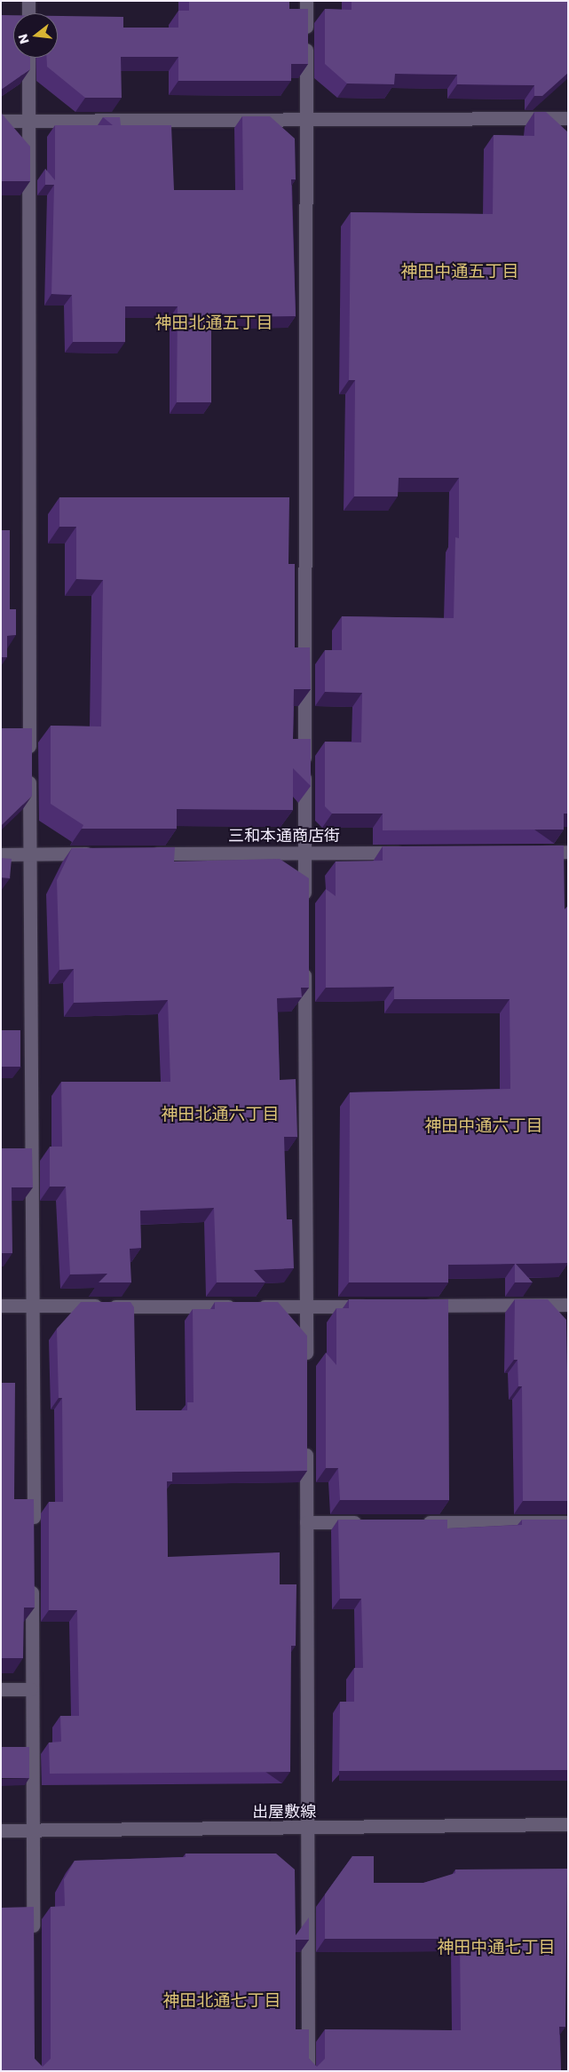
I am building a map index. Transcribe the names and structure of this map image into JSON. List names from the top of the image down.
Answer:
{
  "streets": {
    "street": ["三和本通商店街", "出屋敷線"]
  },
  "districts": [
    "神田中通五丁目",
    "神田北通五丁目",
    "神田北通六丁目",
    "神田中通六丁目",
    "神田中通七丁目",
    "神田北通七丁目"
  ],
  "north": "left"
}
